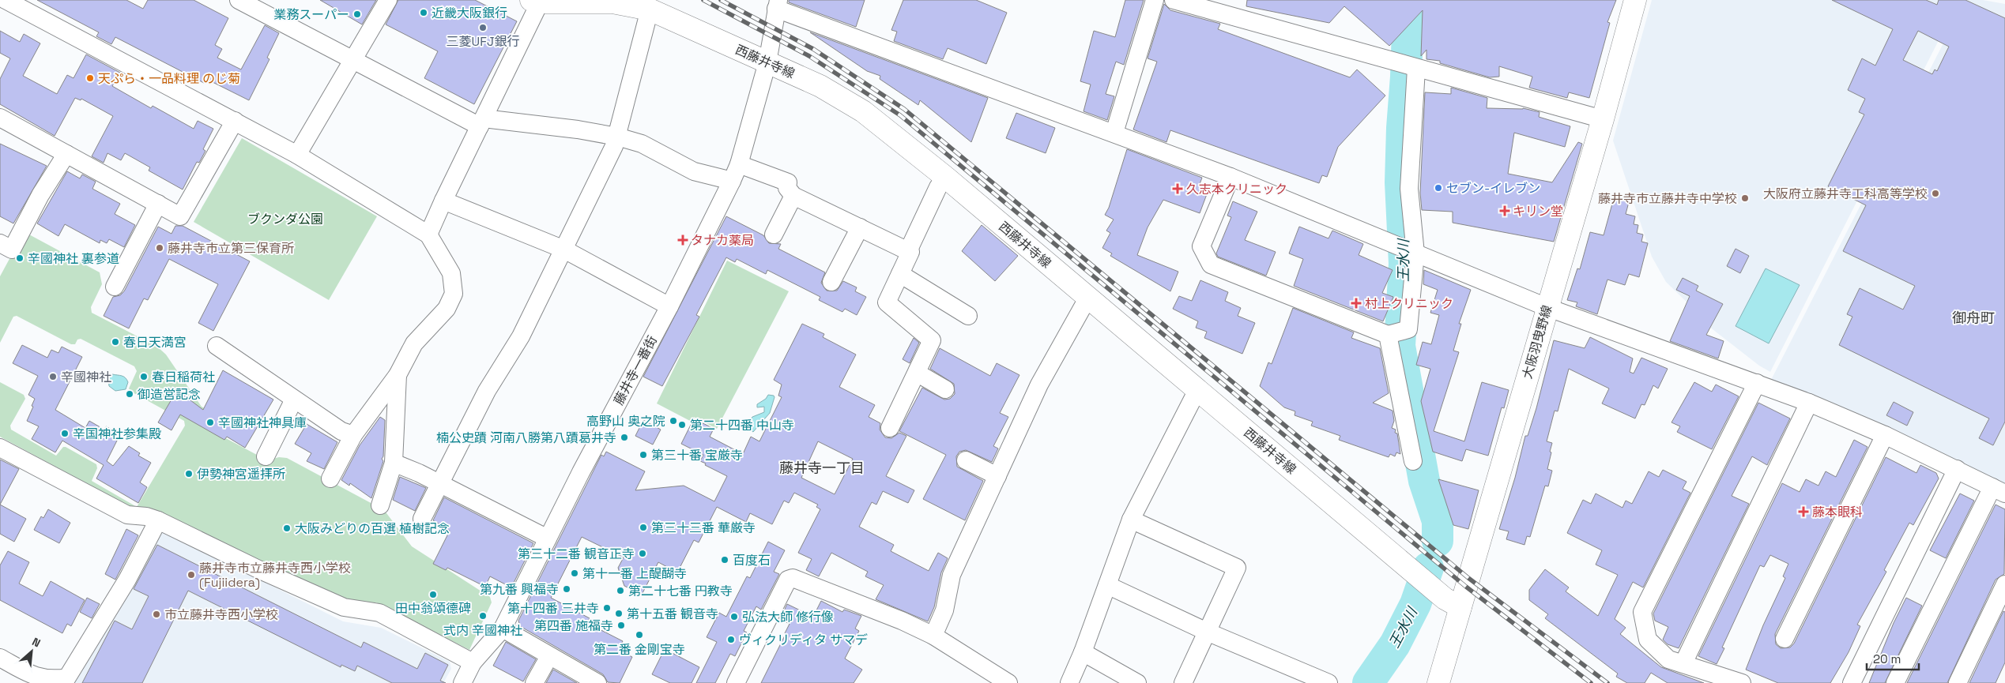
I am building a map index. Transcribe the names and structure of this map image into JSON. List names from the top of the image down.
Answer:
{
  "streets": {
    "main road": ["西藤井寺線", "大阪羽曳野線"],
    "street": ["藤井寺一番街"]
  },
  "crossings": [
    ["西藤井寺線", "大阪羽曳野線"],
    ["西藤井寺線", "藤井寺一番街"]
  ],
  "districts": ["御舟町", "藤井寺一丁目"],
  "water": ["王水川"],
  "parks": ["ブクンダ公園"],
  "places": {
    "other": [
      "近畿大阪銀行",
      "業務スーパー",
      "三菱UFJ銀行",
      "天ぷら・一品料理 のじ菊",
      "セブン-イレブン",
      "大阪府立藤井寺工科高等学校",
      "藤井寺市立藤井寺中学校",
      "藤井寺市立第三保育所",
      "辛國神社 裏参道",
      "春日天満宮",
      "辛國神社",
      "春日稲荷社",
      "御造営記念",
      "高野山 奥之院",
      "辛國神社神具庫",
      "第二十四番 中山寺",
      "辛国神社参集殿",
      "楠公史蹟 河南八勝第八蹟葛井寺",
      "第三十番 宝厳寺",
      "伊勢神宮遥拝所",
      "第三十三番 華厳寺",
      "大阪みどりの百選 植樹記念",
      "第三十二番 観音正寺",
      "百度石",
      "第十一番 上醍醐寺",
      "藤井寺市立藤井寺西小学校 (Fujiidera)",
      "第九番 興福寺",
      "第二十七番 円教寺",
      "田中翁頌德碑",
      "第十四番 三井寺",
      "第十五番 観音寺",
      "市立藤井寺西小学校",
      "式内 辛國神社",
      "弘法大師 修行像",
      "第四番 施福寺",
      "第二番 金剛宝寺",
      "ヴィクリディタ サマデ"
    ],
    "health": [
      "久志本クリニック",
      "キリン堂",
      "タナカ薬局",
      "村上クリニック",
      "藤本眼科"
    ]
  },
  "scale_bar": "20 m",
  "north": "top right"
}
